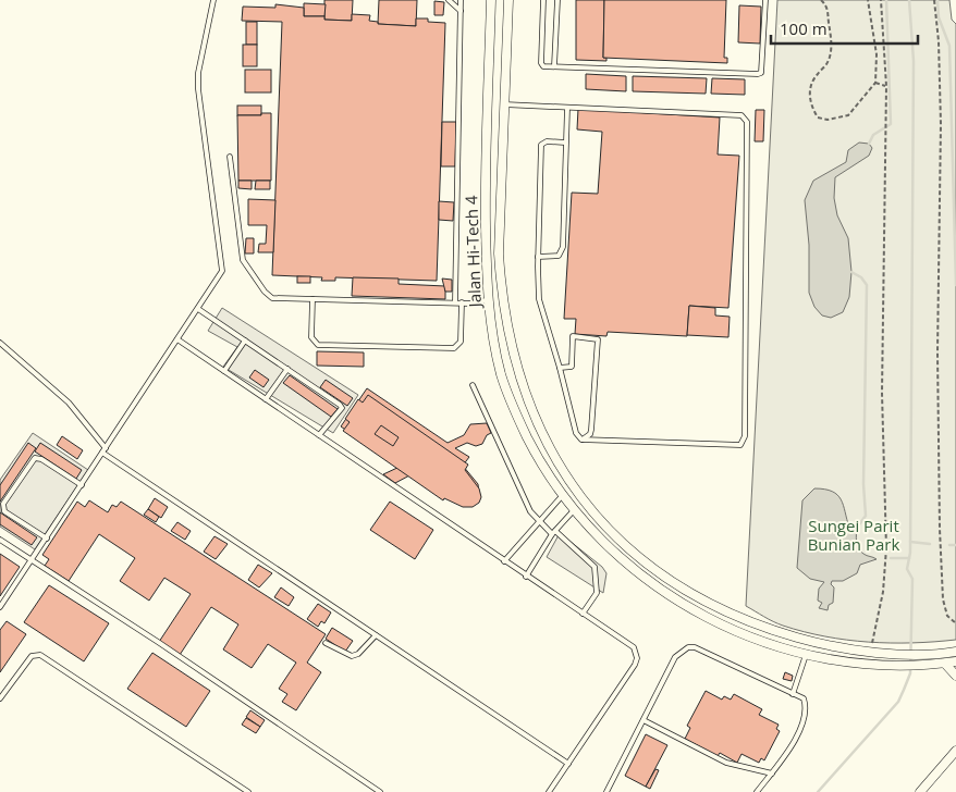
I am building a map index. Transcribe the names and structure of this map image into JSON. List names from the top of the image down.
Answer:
{
  "streets": {
    "street": ["Jalan Hi-Tech 4"]
  },
  "parks": ["Sungei Parit Bunian Park"],
  "scale_bar": "100 m"
}
